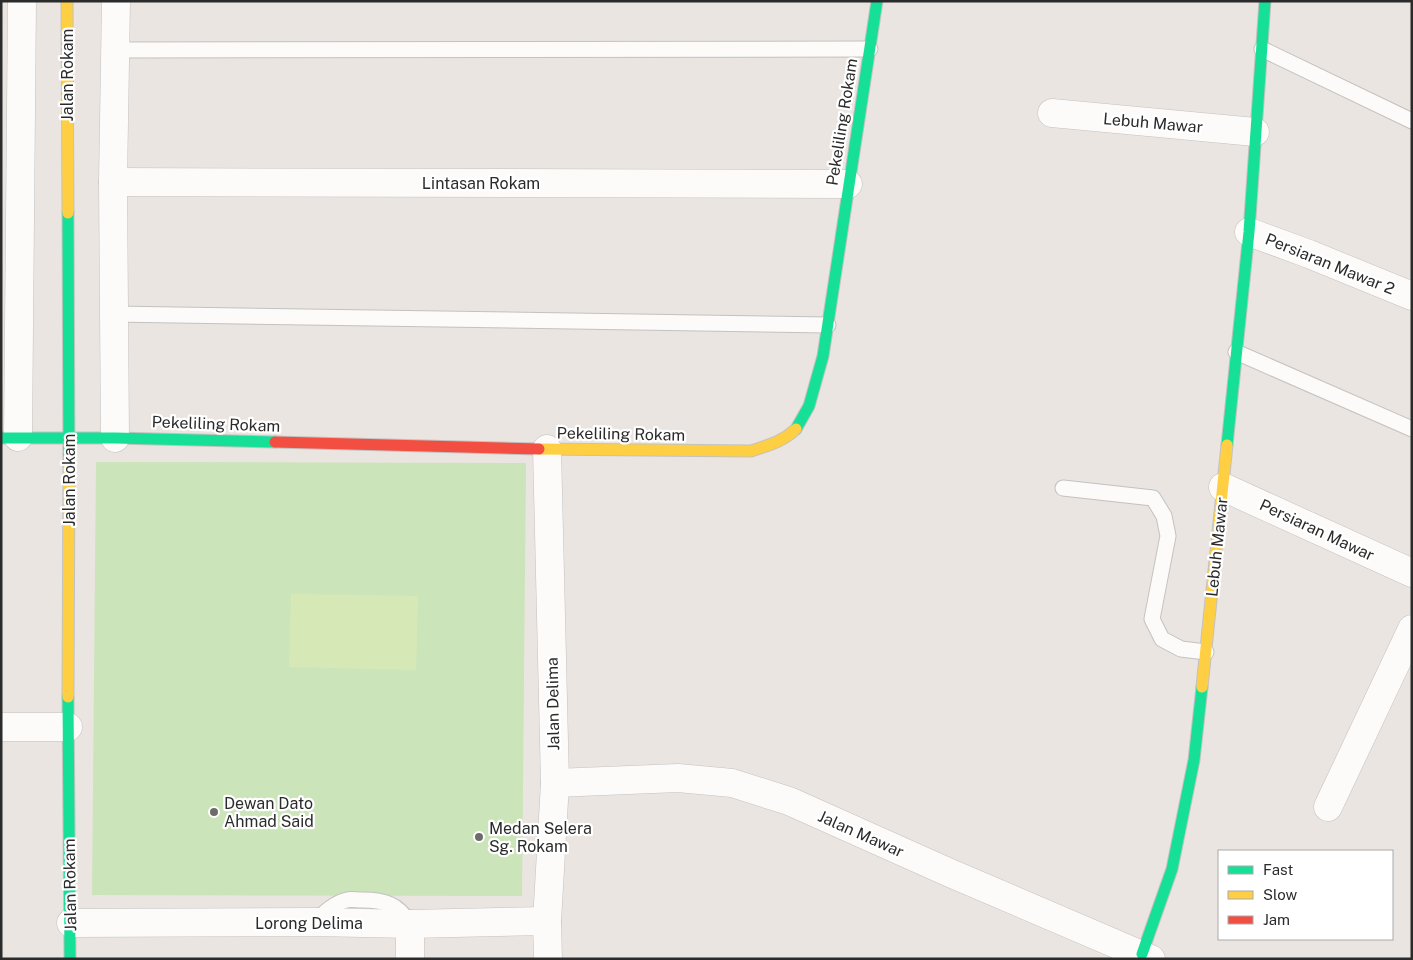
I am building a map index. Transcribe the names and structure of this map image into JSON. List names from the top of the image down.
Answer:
{
  "streets": {
    "street": [
      "Jalan Rokam",
      "Pekeliling Rokam",
      "Lebuh Mawar",
      "Lintasan Rokam",
      "Persiaran Mawar 2",
      "Persiaran Mawar",
      "Jalan Delima",
      "Jalan Mawar",
      "Lorong Delima"
    ]
  },
  "crossings": [
    ["Jalan Rokam", "Pekeliling Rokam"],
    ["Jalan Rokam", "Lorong Delima"],
    ["Pekeliling Rokam", "Lintasan Rokam"],
    ["Pekeliling Rokam", "Jalan Delima"],
    ["Lebuh Mawar", "Persiaran Mawar 2"],
    ["Lebuh Mawar", "Persiaran Mawar"],
    ["Lebuh Mawar", "Jalan Mawar"],
    ["Jalan Delima", "Jalan Mawar"],
    ["Jalan Delima", "Lorong Delima"]
  ],
  "places": ["Dewan Dato Ahmad Said", "Medan Selera Sg. Rokam"],
  "legend": ["Fast", "Slow", "Jam"]
}
